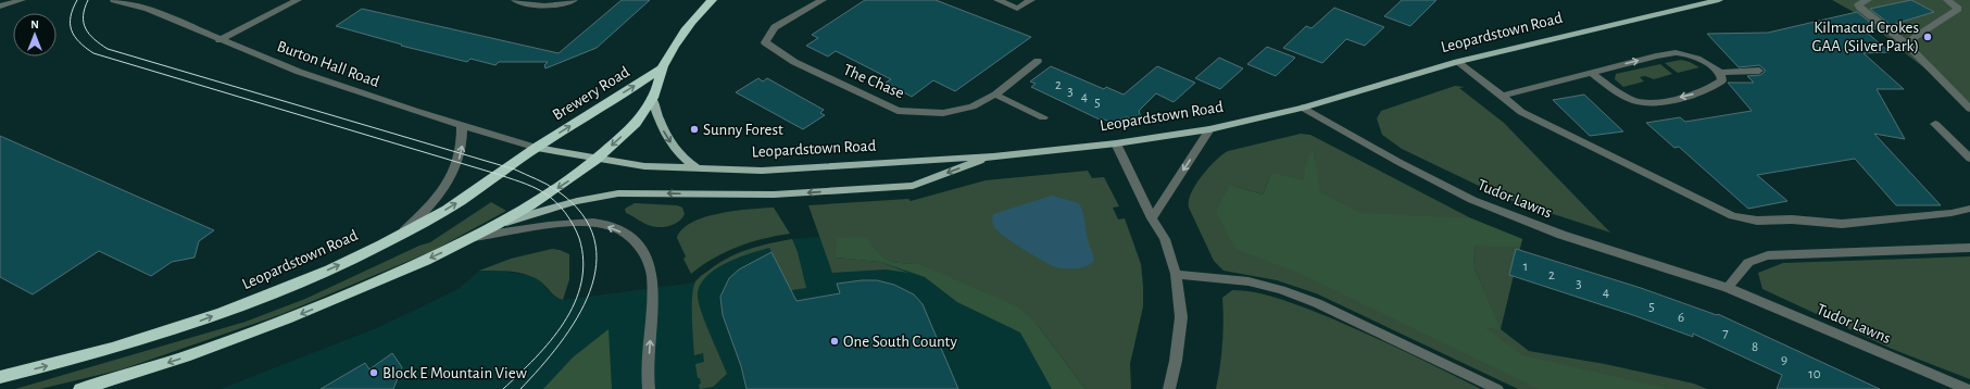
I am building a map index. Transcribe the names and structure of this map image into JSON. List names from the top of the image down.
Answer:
{
  "streets": {
    "highway": ["Leopardstown Road", "Brewery Road"],
    "street": ["Burton Hall Road", "The Chase", "Tudor Lawns"]
  },
  "crossings": [
    ["Leopardstown Road", "Burton Hall Road"],
    ["Leopardstown Road", "Brewery Road"],
    ["Leopardstown Road", "Tudor Lawns"],
    ["Burton Hall Road", "Brewery Road"]
  ],
  "places": [
    "Kilmacud Crokes GAA (Silver Park)",
    "Sunny Forest",
    "One South County",
    "Block E Mountain View"
  ],
  "house_numbers": [
    "2",
    "3",
    "4",
    "5",
    "1",
    "2",
    "3",
    "4",
    "5",
    "6",
    "7",
    "8",
    "9",
    "10"
  ],
  "north": "top"
}
